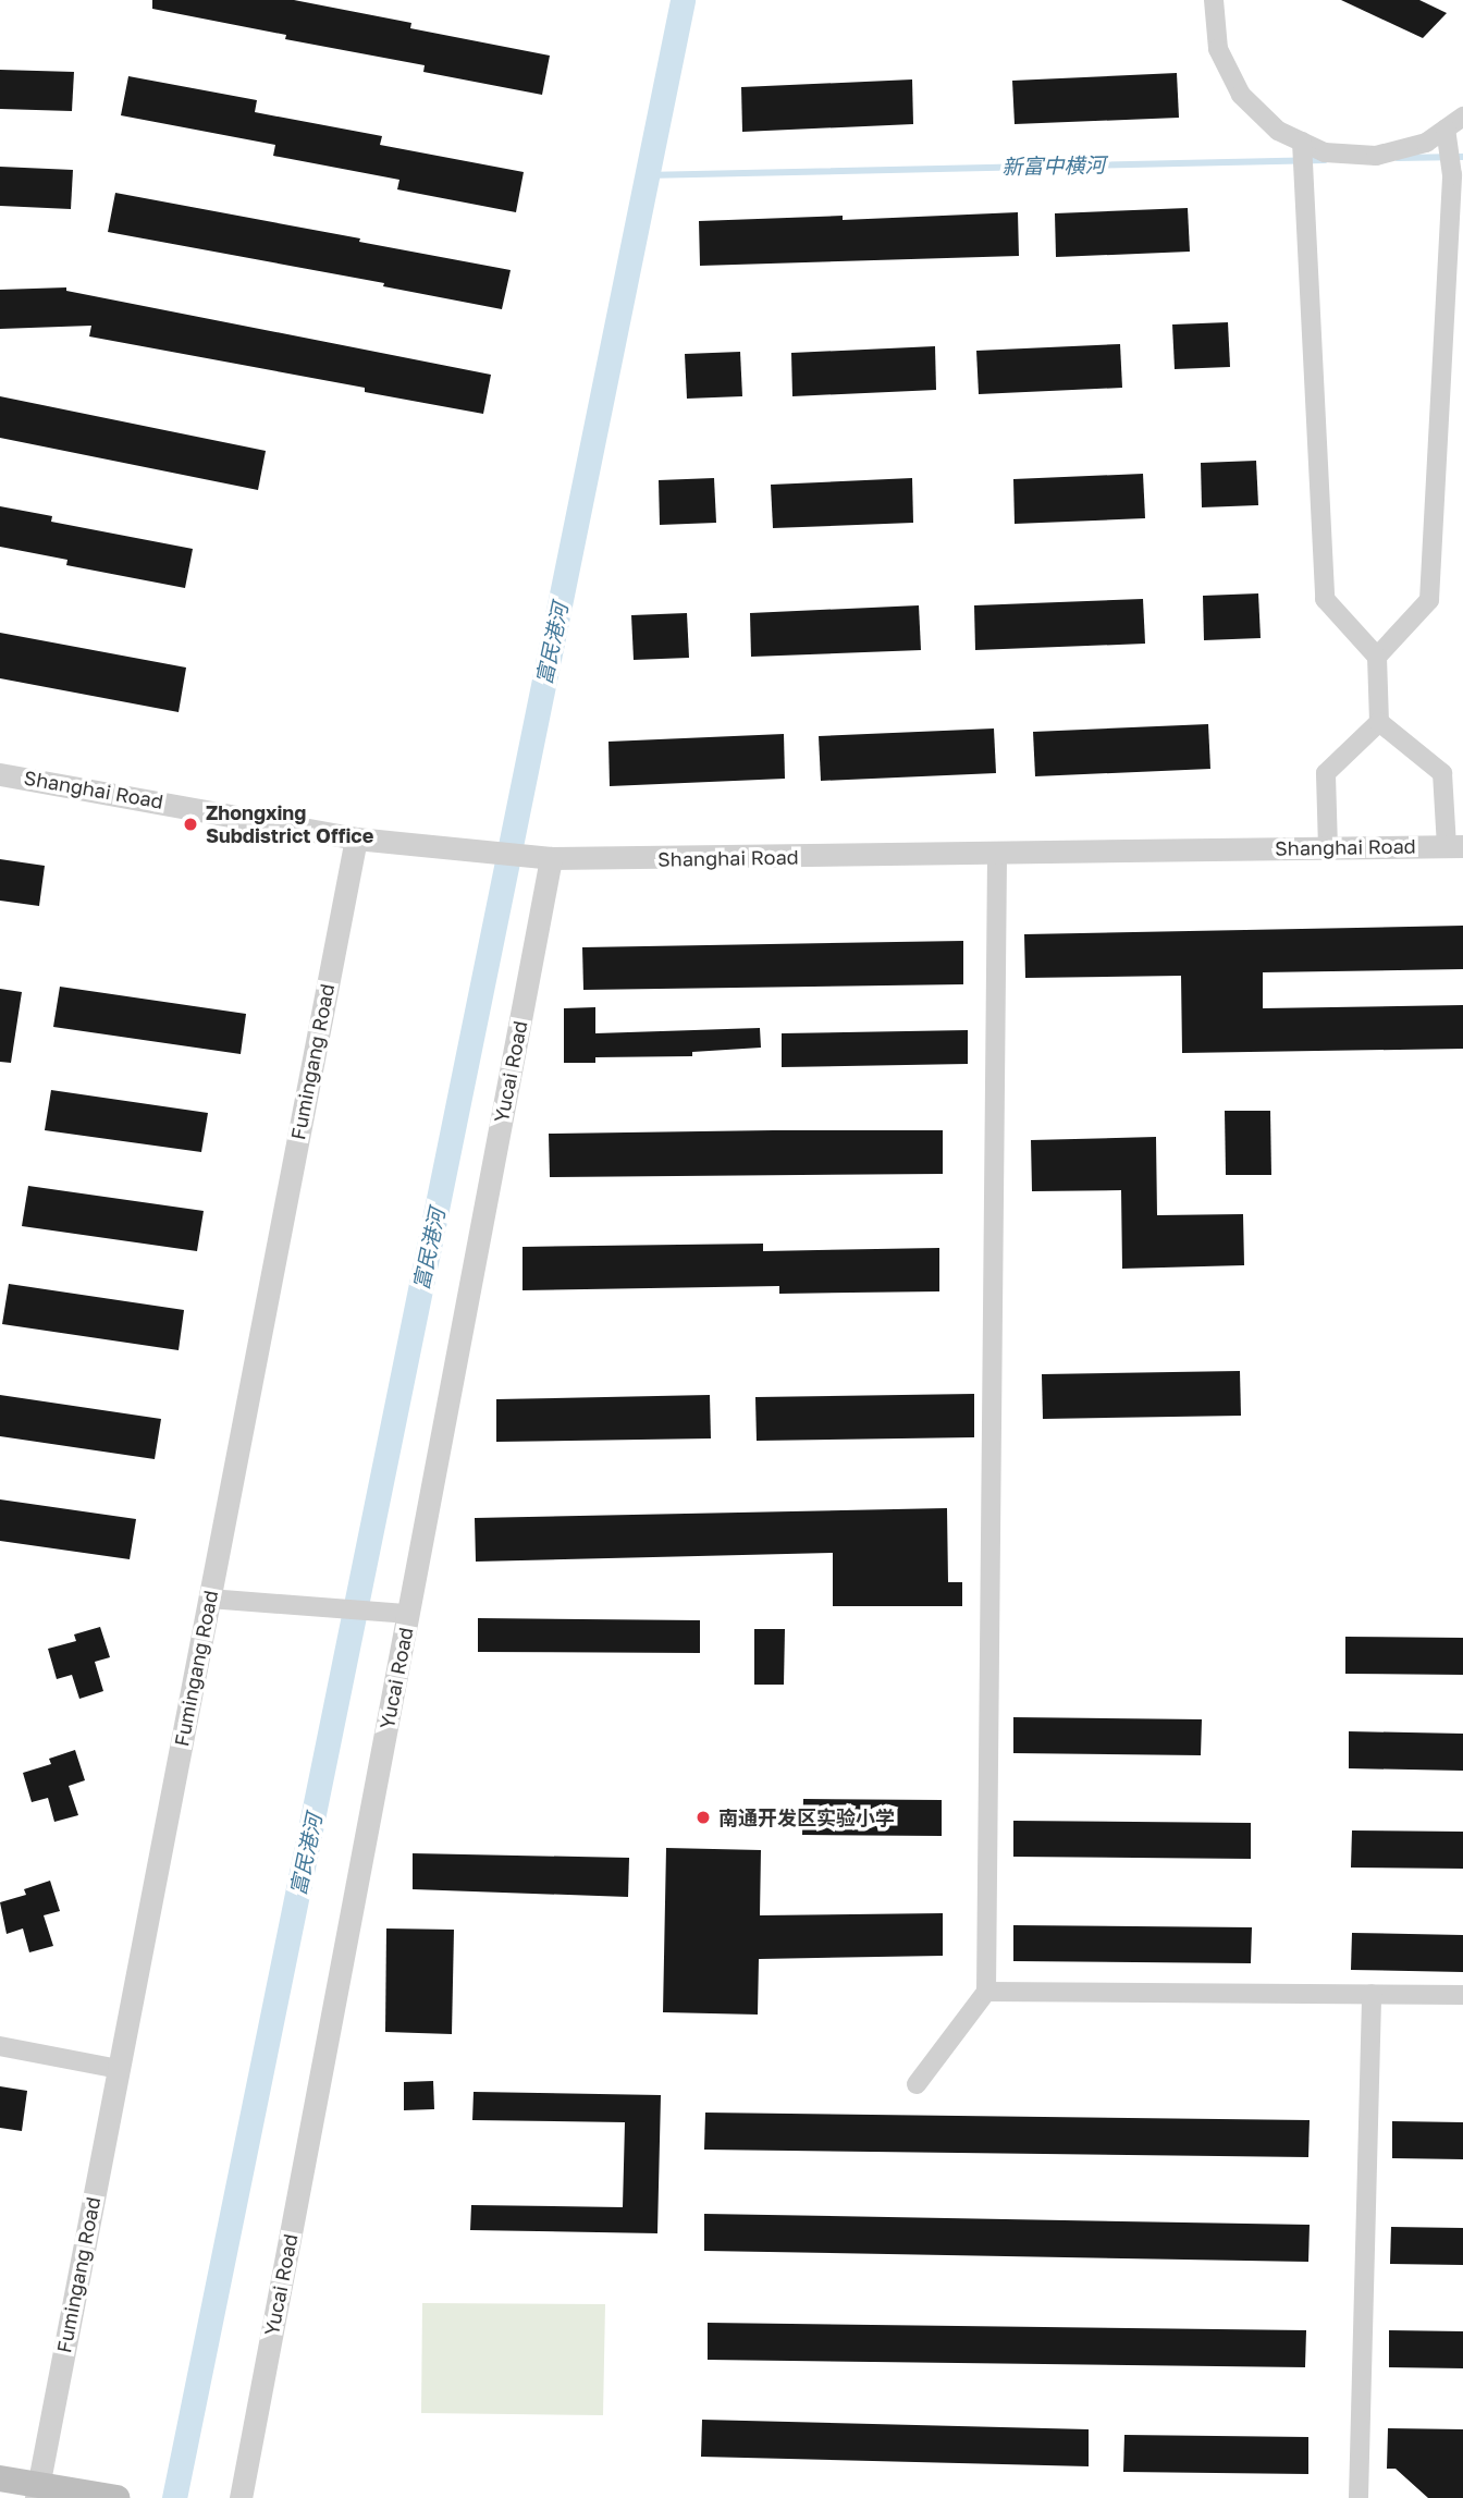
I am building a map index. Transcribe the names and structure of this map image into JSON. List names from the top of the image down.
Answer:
{
  "streets": {
    "street": ["Shanghai Road", "Fumingang Road", "Yucai Road"]
  },
  "crossings": [
    ["Shanghai Road", "Fumingang Road"],
    ["Shanghai Road", "Yucai Road"]
  ],
  "water": ["新富中横河", "富民港河"],
  "places": ["Zhongxing Subdistrict Office", "南通开发区实验小学"]
}
